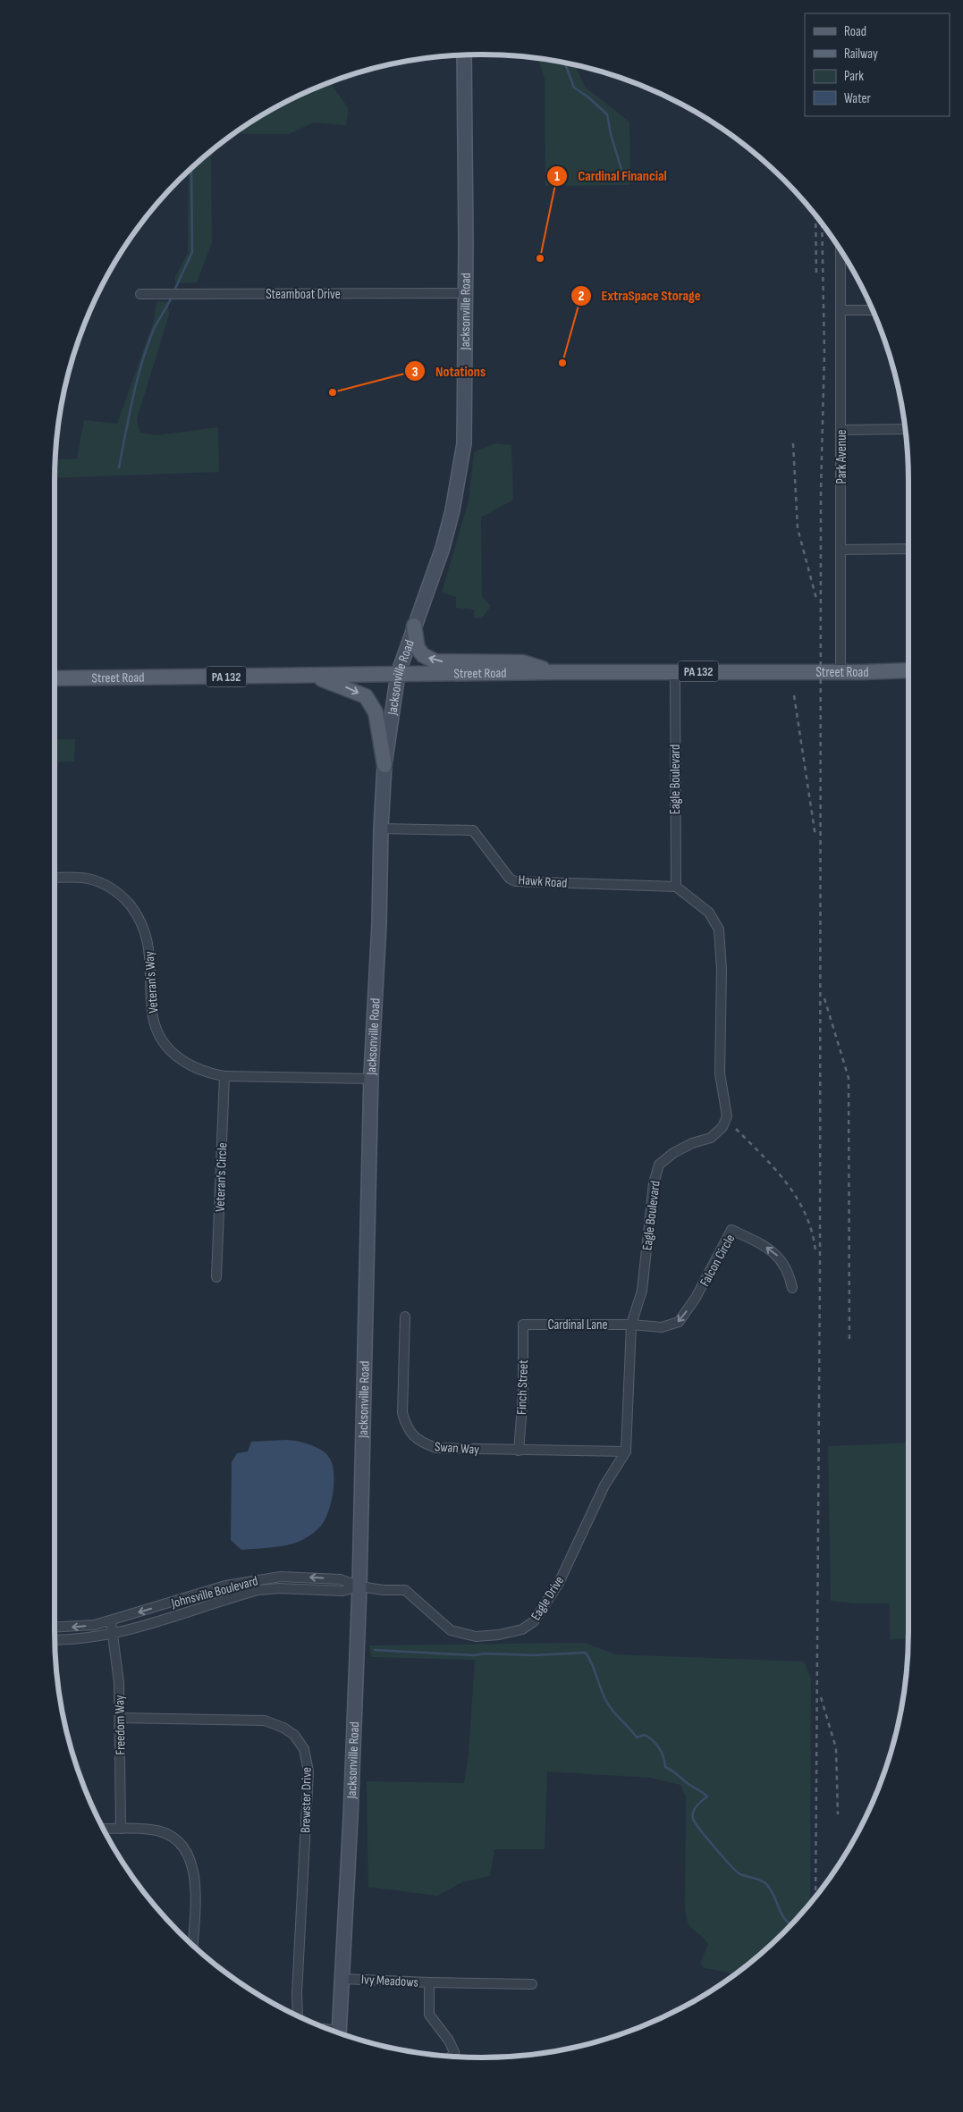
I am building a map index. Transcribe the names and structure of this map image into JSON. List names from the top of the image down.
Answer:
{
  "streets": {
    "main road": ["Jacksonville Road", "PA 132", "Street Road"],
    "street": [
      "Steamboat Drive",
      "Park Avenue",
      "Eagle Boulevard",
      "Hawk Road",
      "Veteran's Way",
      "Veteran's Circle",
      "Falcon Circle",
      "Cardinal Lane",
      "Finch Street",
      "Swan Way",
      "Johnsville Boulevard",
      "Eagle Drive",
      "Freedom Way",
      "Brewster Drive",
      "Ivy Meadows"
    ]
  },
  "crossings": [
    ["Steamboat Drive", "Jacksonville Road"],
    ["Jacksonville Road", "Street Road"],
    ["Jacksonville Road", "Hawk Road"],
    ["Jacksonville Road", "Veteran's Way"],
    ["Jacksonville Road", "Johnsville Boulevard"],
    ["Jacksonville Road", "Eagle Drive"],
    ["Jacksonville Road", "Ivy Meadows"],
    ["Park Avenue", "Street Road"],
    ["Street Road", "Eagle Boulevard"],
    ["Eagle Boulevard", "Hawk Road"],
    ["Eagle Boulevard", "Falcon Circle"],
    ["Eagle Boulevard", "Cardinal Lane"],
    ["Eagle Boulevard", "Swan Way"],
    ["Eagle Boulevard", "Eagle Drive"],
    ["Veteran's Way", "Veteran's Circle"],
    ["Falcon Circle", "Cardinal Lane"],
    ["Cardinal Lane", "Finch Street"],
    ["Finch Street", "Swan Way"],
    ["Swan Way", "Eagle Drive"],
    ["Johnsville Boulevard", "Eagle Drive"],
    ["Johnsville Boulevard", "Freedom Way"],
    ["Freedom Way", "Brewster Drive"]
  ],
  "places": ["Cardinal Financial", "ExtraSpace Storage", "Notations"],
  "legend": [
    "Road",
    "Railway",
    "Park",
    "Water"
  ]
}
